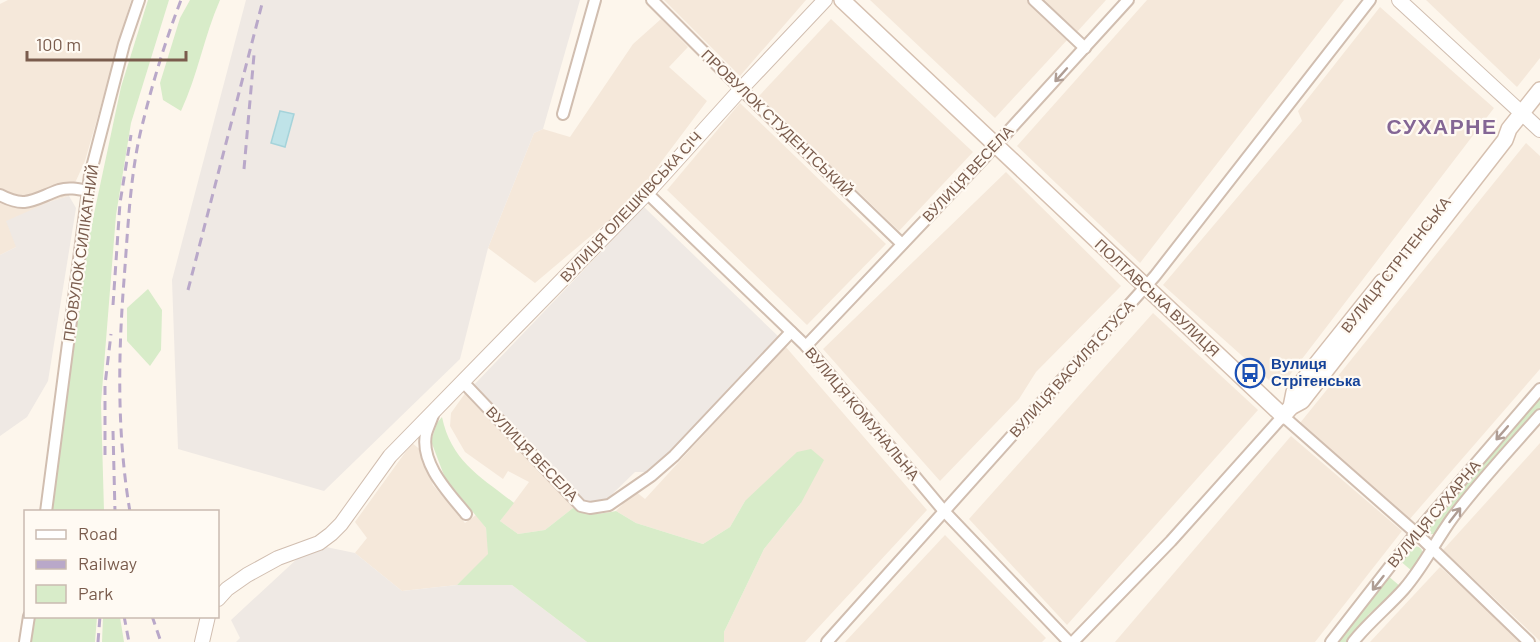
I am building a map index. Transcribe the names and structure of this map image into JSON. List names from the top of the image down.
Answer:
{
  "streets": {
    "main road": ["ВУЛИЦЯ СТРІТЕНСЬКА", "ПОЛТАВСЬКА ВУЛИЦЯ"],
    "street": [
      "ПРОВУЛОК СТУДЕНТСЬКИЙ",
      "ВУЛИЦЯ ВЕСЕЛА",
      "ВУЛИЦЯ ОЛЕШКІВСЬКА СІЧ",
      "ПРОВУЛОК СИЛІКАТНИЙ",
      "ВУЛИЦЯ ВАСИЛЯ СТУСА",
      "ВУЛИЦЯ КОМУНАЛЬНА",
      "ВУЛИЦЯ СУХАРНА"
    ]
  },
  "crossings": [
    ["ПРОВУЛОК СТУДЕНТСЬКИЙ", "ВУЛИЦЯ ВЕСЕЛА"],
    ["ПРОВУЛОК СТУДЕНТСЬКИЙ", "ВУЛИЦЯ ОЛЕШКІВСЬКА СІЧ"],
    ["ВУЛИЦЯ ВЕСЕЛА", "ВУЛИЦЯ ОЛЕШКІВСЬКА СІЧ"],
    ["ВУЛИЦЯ ВЕСЕЛА", "ПОЛТАВСЬКА ВУЛИЦЯ"],
    ["ВУЛИЦЯ ВЕСЕЛА", "ВУЛИЦЯ КОМУНАЛЬНА"],
    ["ВУЛИЦЯ ОЛЕШКІВСЬКА СІЧ", "ВУЛИЦЯ КОМУНАЛЬНА"],
    ["ВУЛИЦЯ СТРІТЕНСЬКА", "ПОЛТАВСЬКА ВУЛИЦЯ"],
    ["ВУЛИЦЯ СТРІТЕНСЬКА", "ВУЛИЦЯ КОМУНАЛЬНА"],
    ["ПОЛТАВСЬКА ВУЛИЦЯ", "ВУЛИЦЯ ВАСИЛЯ СТУСА"],
    ["ПОЛТАВСЬКА ВУЛИЦЯ", "ВУЛИЦЯ СУХАРНА"],
    ["ВУЛИЦЯ ВАСИЛЯ СТУСА", "ВУЛИЦЯ КОМУНАЛЬНА"]
  ],
  "districts": ["СУХАРНЕ"],
  "places": {
    "bus stop": ["Вулиця Стрітенська"]
  },
  "legend": ["Road", "Railway", "Park"],
  "scale_bar": "100 m"
}
